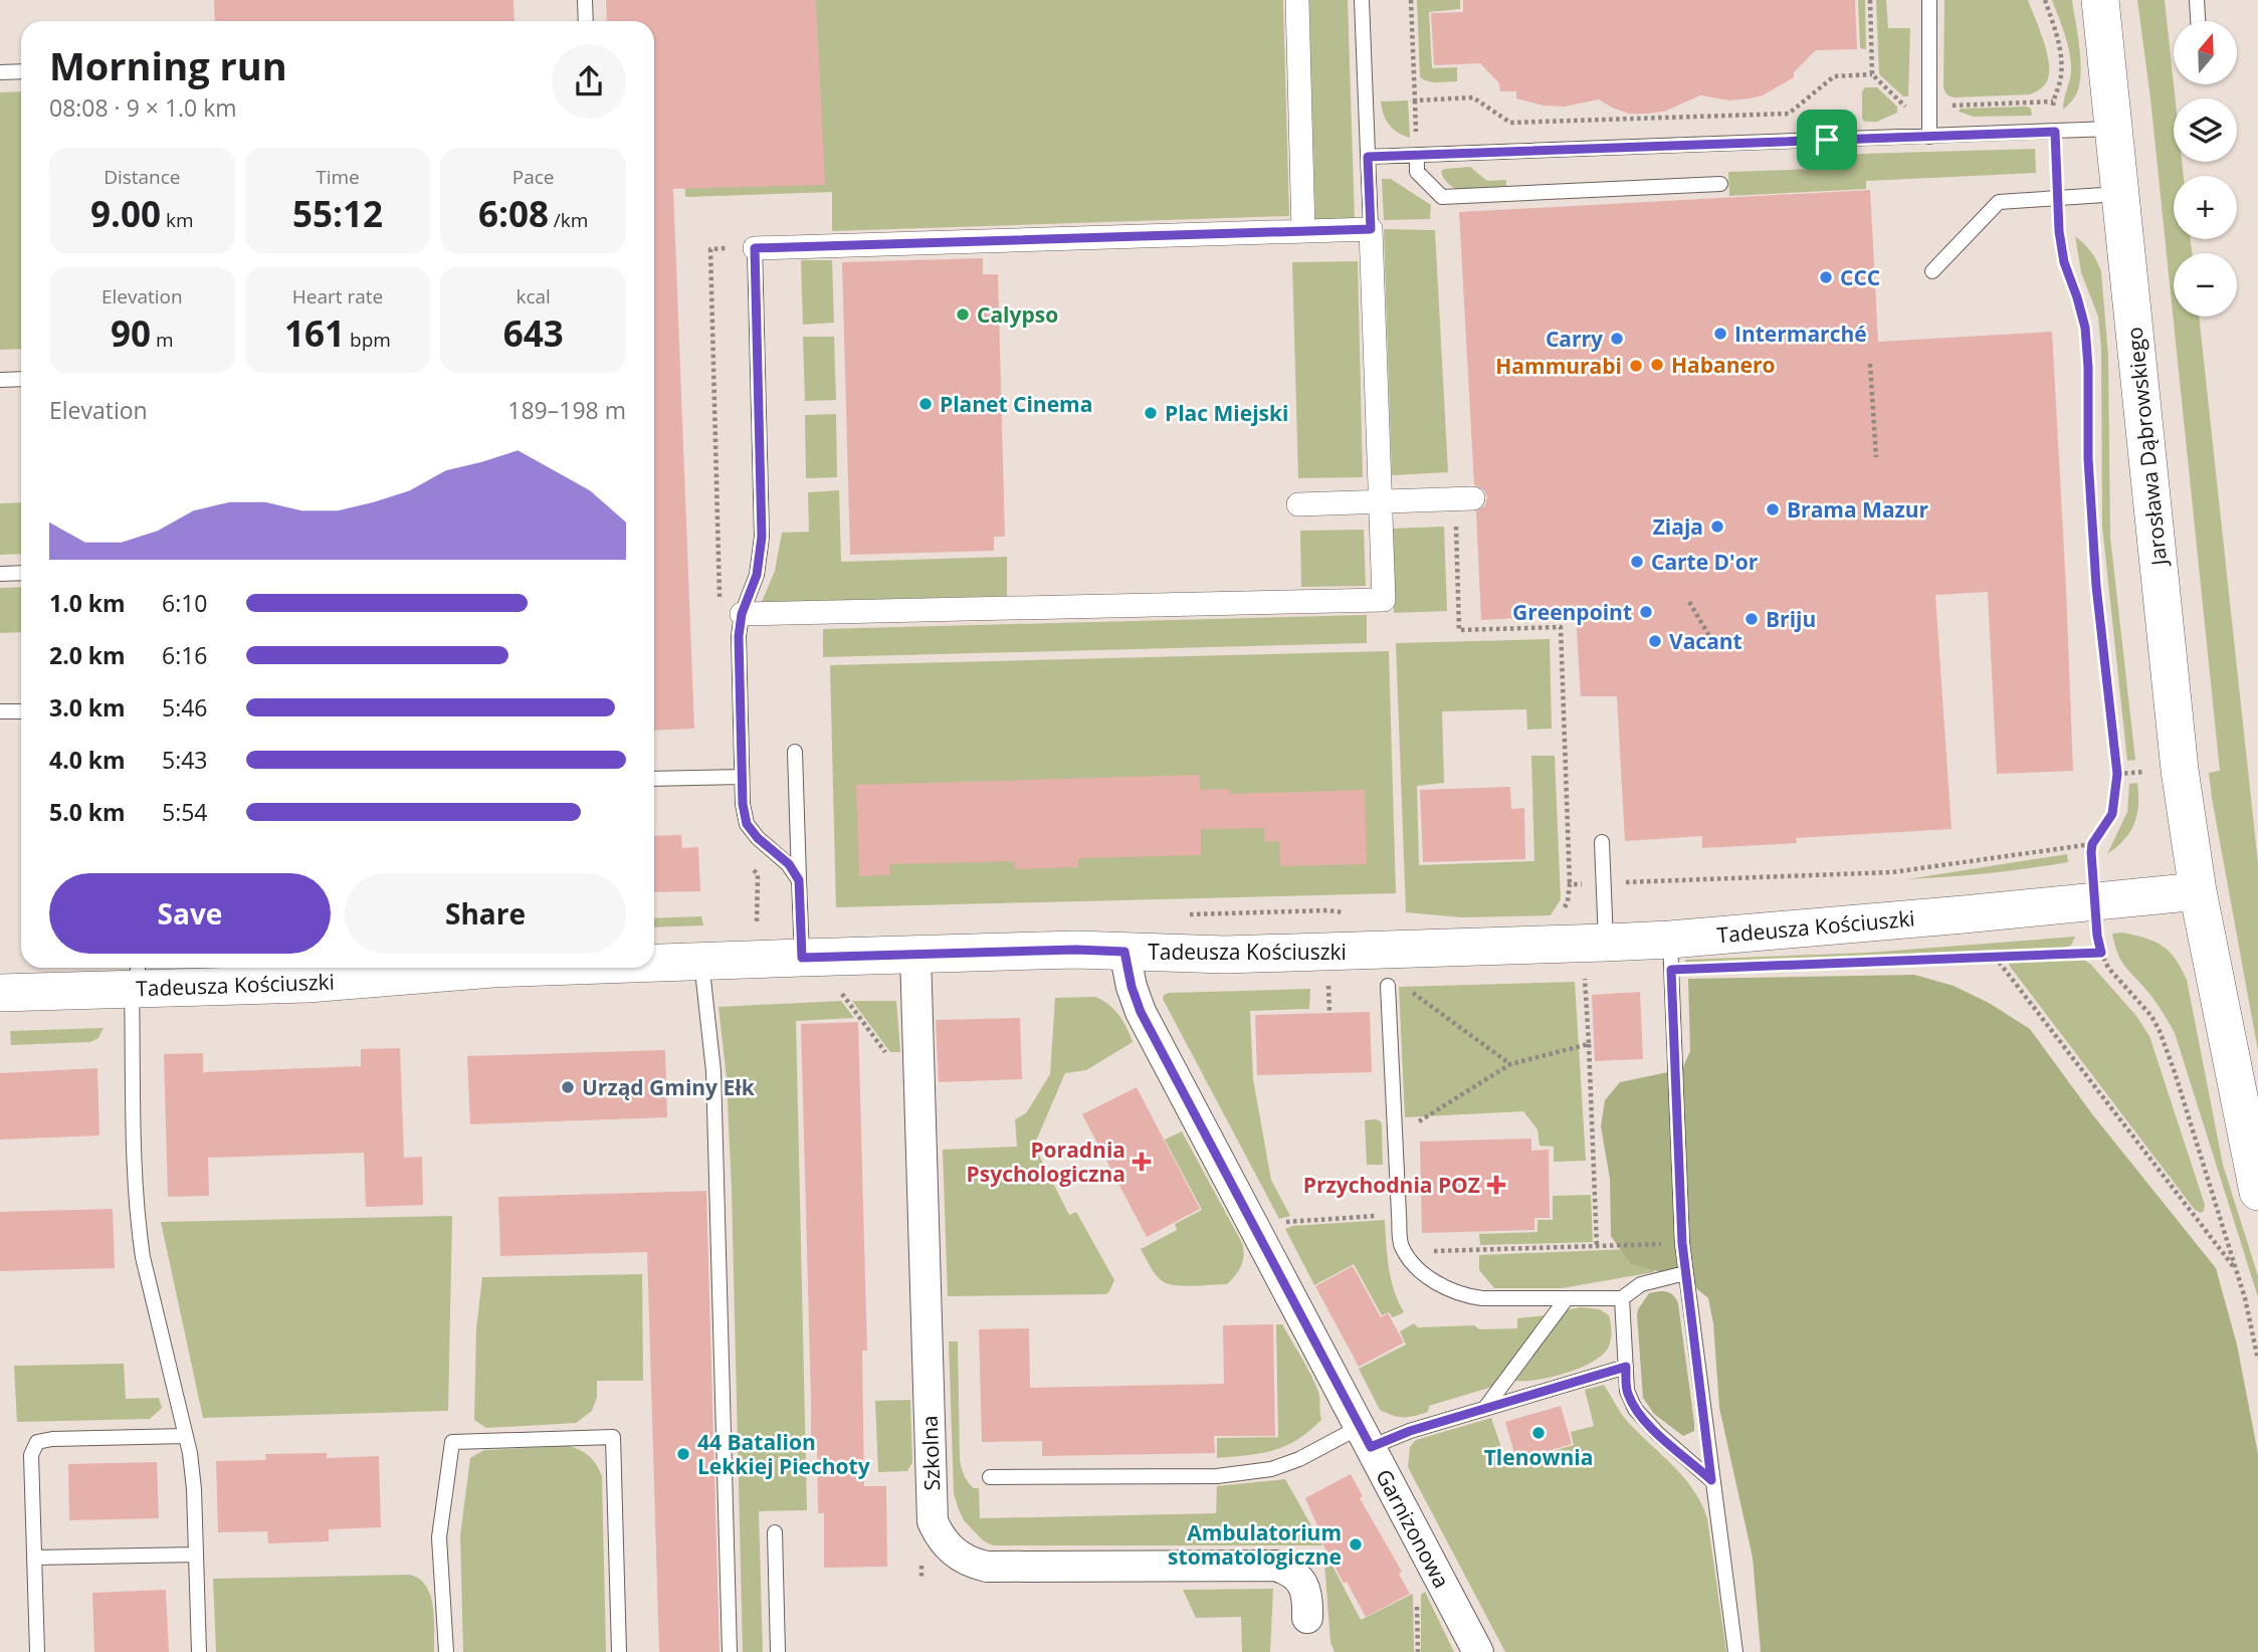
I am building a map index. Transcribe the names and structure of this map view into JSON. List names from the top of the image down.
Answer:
{
  "streets": {
    "street": [
      "Jarosława Dąbrowskiego",
      "Tadeusza Kościuszki",
      "Szkolna",
      "Garnizonowa"
    ]
  },
  "crossings": [
    ["Jarosława Dąbrowskiego", "Tadeusza Kościuszki"],
    ["Tadeusza Kościuszki", "Szkolna"],
    ["Tadeusza Kościuszki", "Garnizonowa"]
  ],
  "places": {
    "other": [
      "CCC",
      "Calypso",
      "Intermarché",
      "Carry",
      "Habanero",
      "Hammurabi",
      "Planet Cinema",
      "Plac Miejski",
      "Brama Mazur",
      "Ziaja",
      "Carte D'or",
      "Greenpoint",
      "Briju",
      "Vacant",
      "Urząd Gminy Ełk",
      "Tlenownia",
      "44 Batalion Lekkiej Piechoty",
      "Ambulatorium stomatologiczne"
    ],
    "health": ["Poradnia Psychologiczna", "Przychodnia POZ"]
  },
  "north": "top",
  "page": {
    "map_buttons": ["+", "−"],
    "heading": ["Morning run", "08:08 · 9 × 1.0 km"],
    "stats": [
      ["Distance", "9.00 km"],
      ["Time", "55:12"],
      ["Pace", "6:08 /km"],
      ["Elevation", "90 m"],
      ["Heart rate", "161 bpm"],
      ["kcal", "643"]
    ],
    "chart": ["Elevation", "189–198 m"],
    "list": [
      {
        "name": "1.0 km",
        "note": "6:10"
      },
      {
        "name": "2.0 km",
        "note": "6:16"
      },
      {
        "name": "3.0 km",
        "note": "5:46"
      },
      {
        "name": "4.0 km",
        "note": "5:43"
      },
      {
        "name": "5.0 km",
        "note": "5:54"
      }
    ],
    "buttons": ["Save", "Share"]
  }
}
